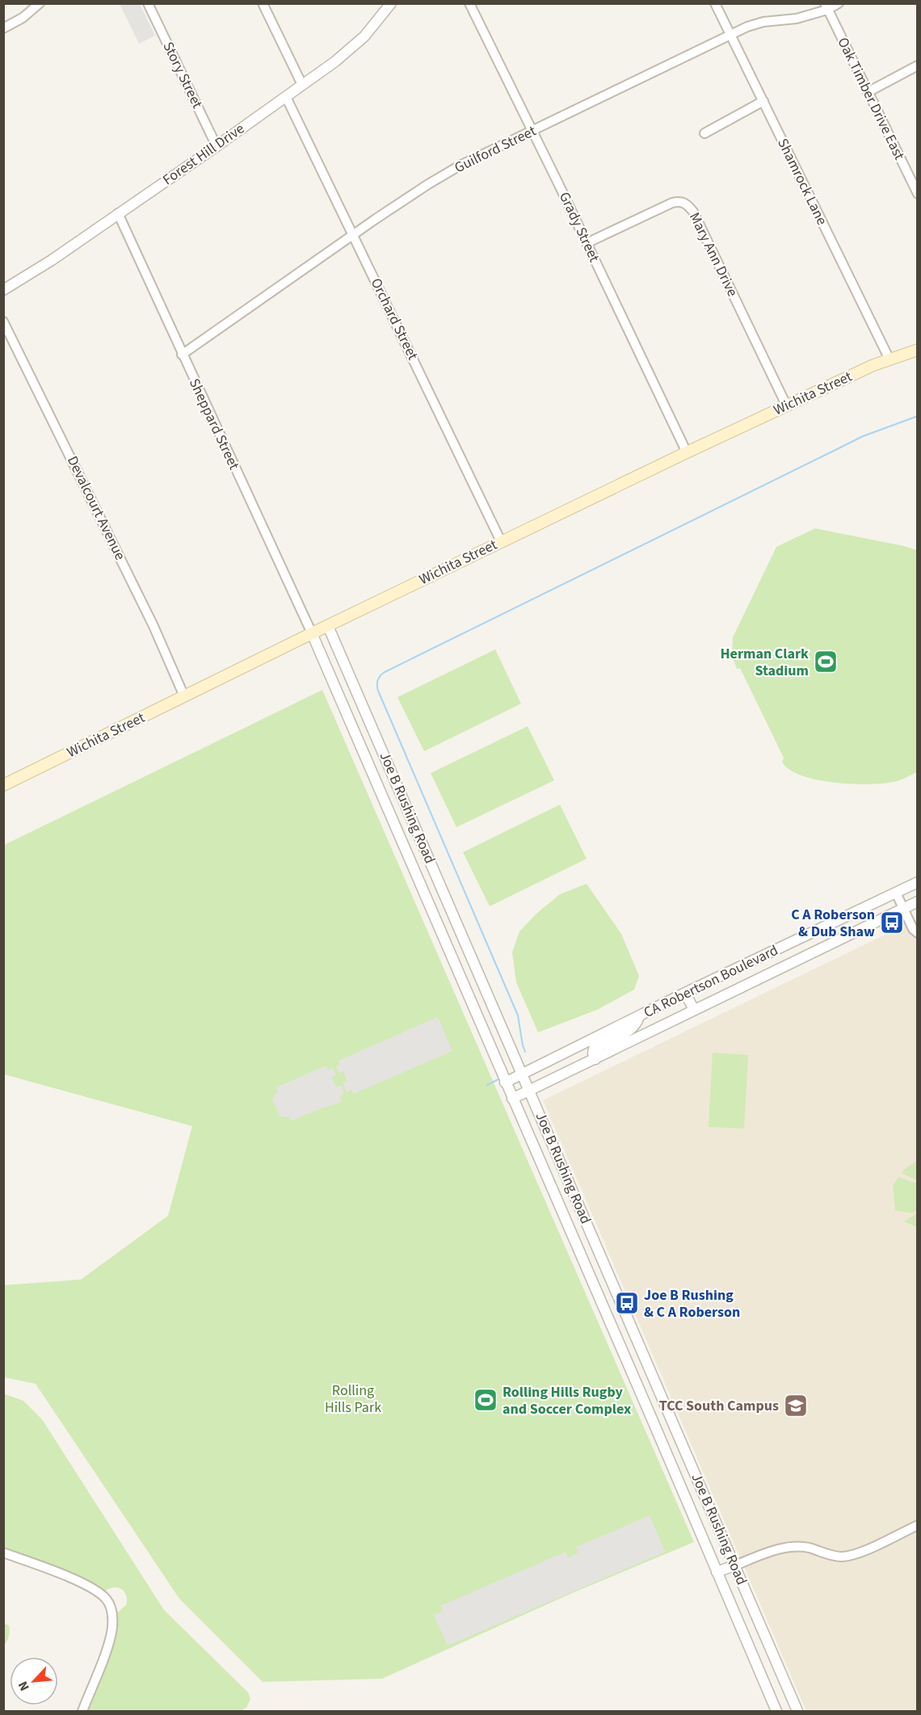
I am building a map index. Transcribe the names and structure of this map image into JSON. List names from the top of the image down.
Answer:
{
  "streets": {
    "main road": ["Wichita Street"],
    "street": [
      "Story Street",
      "Oak Timber Drive East",
      "Guilford Street",
      "Forest Hill Drive",
      "Shamrock Lane",
      "Grady Street",
      "Mary Ann Drive",
      "Orchard Street",
      "Sheppard Street",
      "Devalcourt Avenue",
      "Joe B Rushing Road",
      "CA Robertson Boulevard"
    ]
  },
  "crossings": [
    ["Story Street", "Forest Hill Drive"],
    ["Oak Timber Drive East", "Guilford Street"],
    ["Guilford Street", "Shamrock Lane"],
    ["Guilford Street", "Grady Street"],
    ["Guilford Street", "Orchard Street"],
    ["Guilford Street", "Sheppard Street"],
    ["Forest Hill Drive", "Orchard Street"],
    ["Forest Hill Drive", "Sheppard Street"],
    ["Shamrock Lane", "Wichita Street"],
    ["Grady Street", "Mary Ann Drive"],
    ["Grady Street", "Wichita Street"],
    ["Mary Ann Drive", "Wichita Street"],
    ["Orchard Street", "Wichita Street"],
    ["Wichita Street", "Sheppard Street"],
    ["Wichita Street", "Devalcourt Avenue"],
    ["Wichita Street", "Joe B Rushing Road"],
    ["Sheppard Street", "Joe B Rushing Road"],
    ["Joe B Rushing Road", "CA Robertson Boulevard"]
  ],
  "parks": ["Rolling Hills Park"],
  "places": {
    "sports": ["Herman Clark Stadium", "Rolling Hills Rugby and Soccer Complex"],
    "bus stop": ["C A Roberson & Dub Shaw", "Joe B Rushing & C A Roberson"],
    "school or university": ["TCC South Campus"]
  },
  "north": "bottom left"
}
